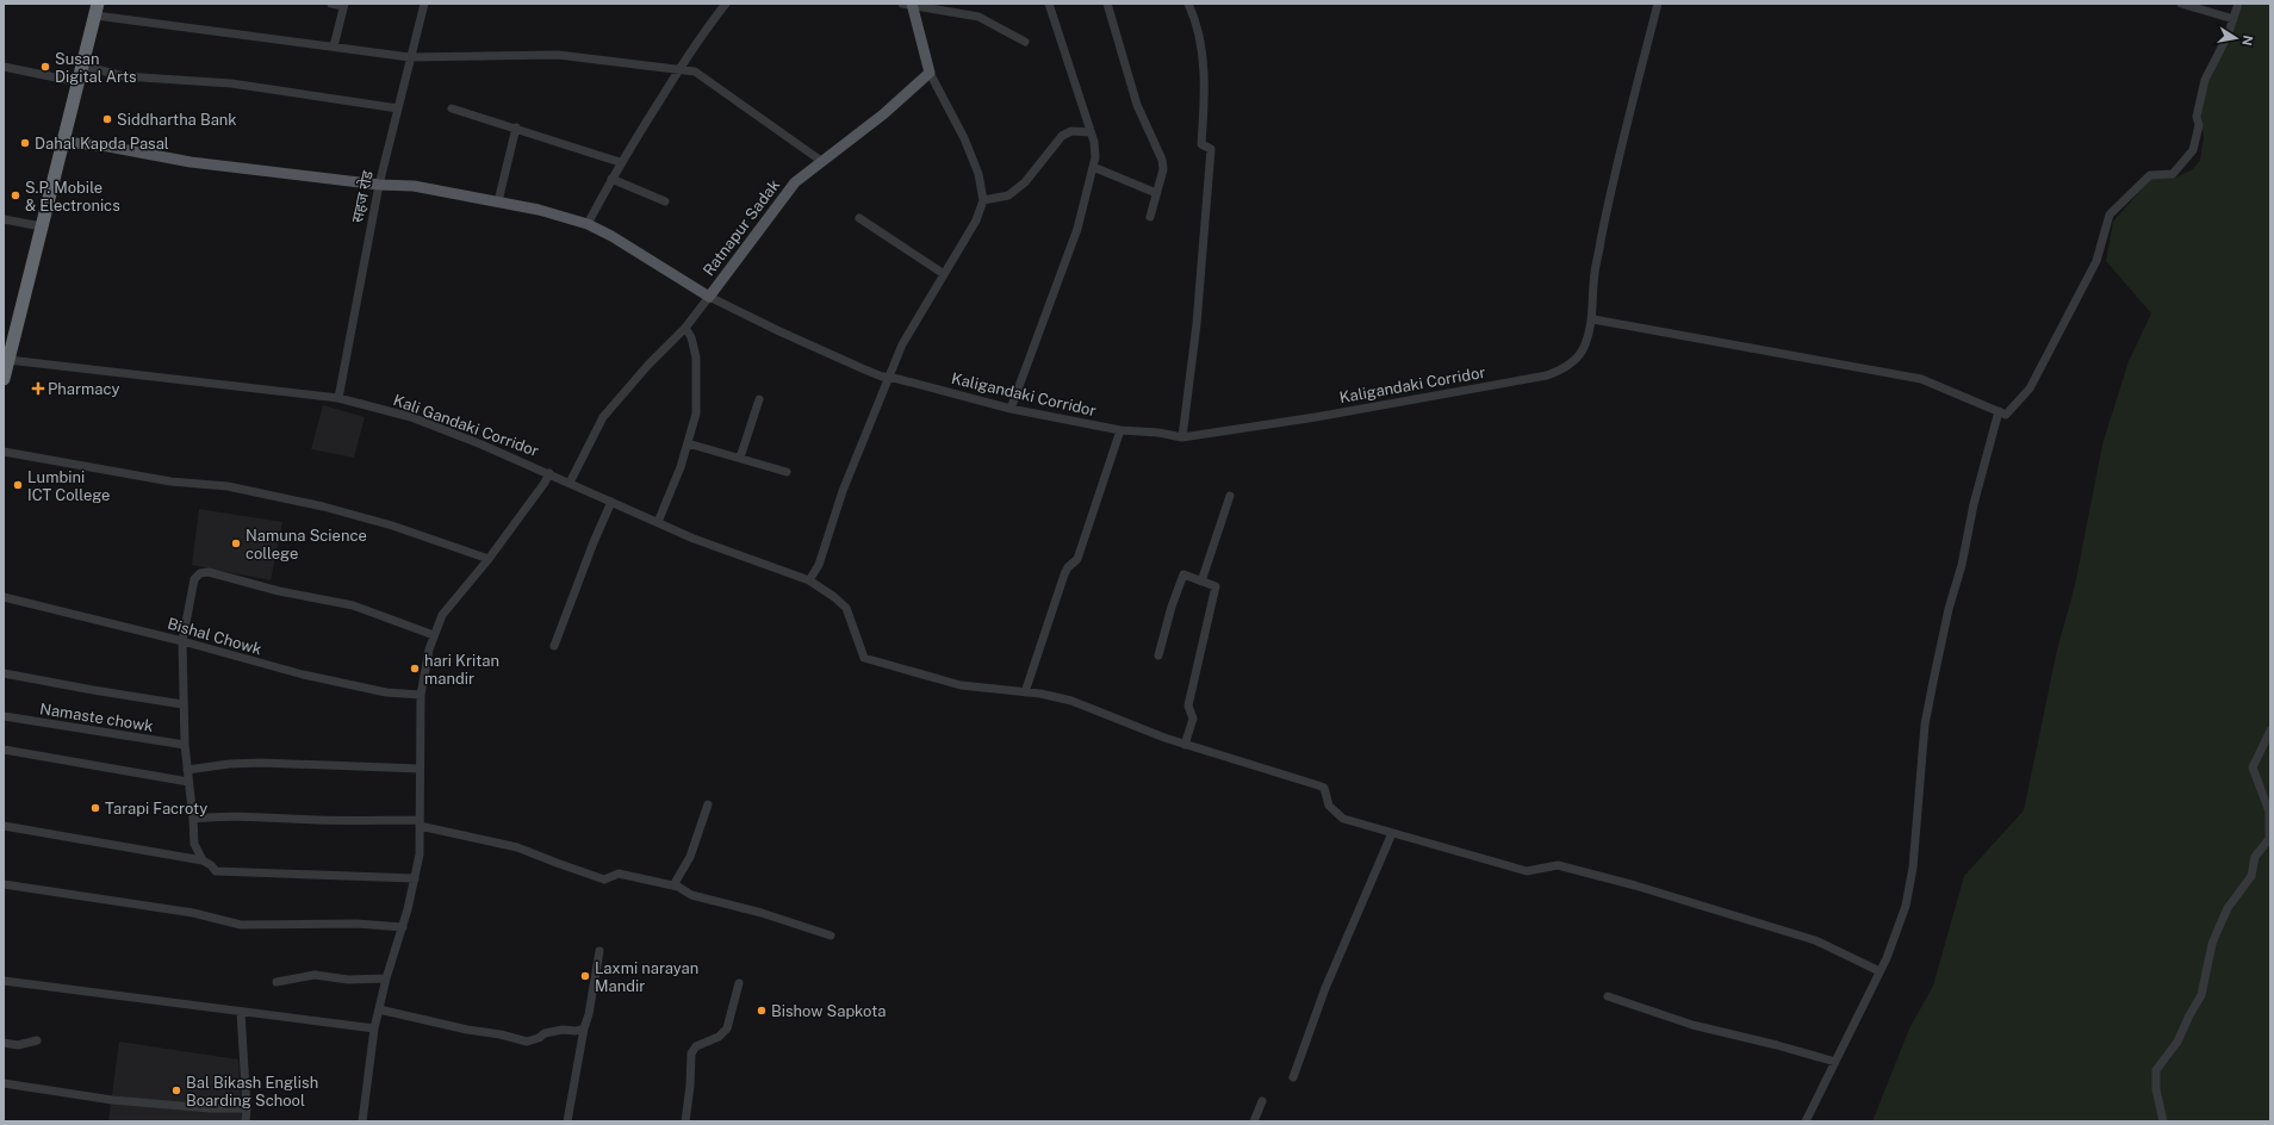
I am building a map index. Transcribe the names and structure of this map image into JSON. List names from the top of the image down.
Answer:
{
  "streets": {
    "main road": ["Ratnapur Sadak"],
    "street": [
      "सहज रोड",
      "Kaligandaki Corridor",
      "Kali Gandaki Corridor",
      "Bishal Chowk",
      "Namaste chowk"
    ]
  },
  "crossings": [
    ["सहज रोड", "Ratnapur Sadak"],
    ["सहज रोड", "Kali Gandaki Corridor"],
    ["Ratnapur Sadak", "Kaligandaki Corridor"]
  ],
  "places": {
    "other": [
      "Susan Digital Arts",
      "Siddhartha Bank",
      "Dahal Kapda Pasal",
      "S.P. Mobile & Electronics",
      "Lumbini ICT College",
      "Namuna Science college",
      "hari Kritan mandir",
      "Tarapi Facroty",
      "Laxmi narayan Mandir",
      "Bishow Sapkota",
      "Bal Bikash English Boarding School"
    ],
    "health": ["Pharmacy"]
  },
  "north": "right"
}
